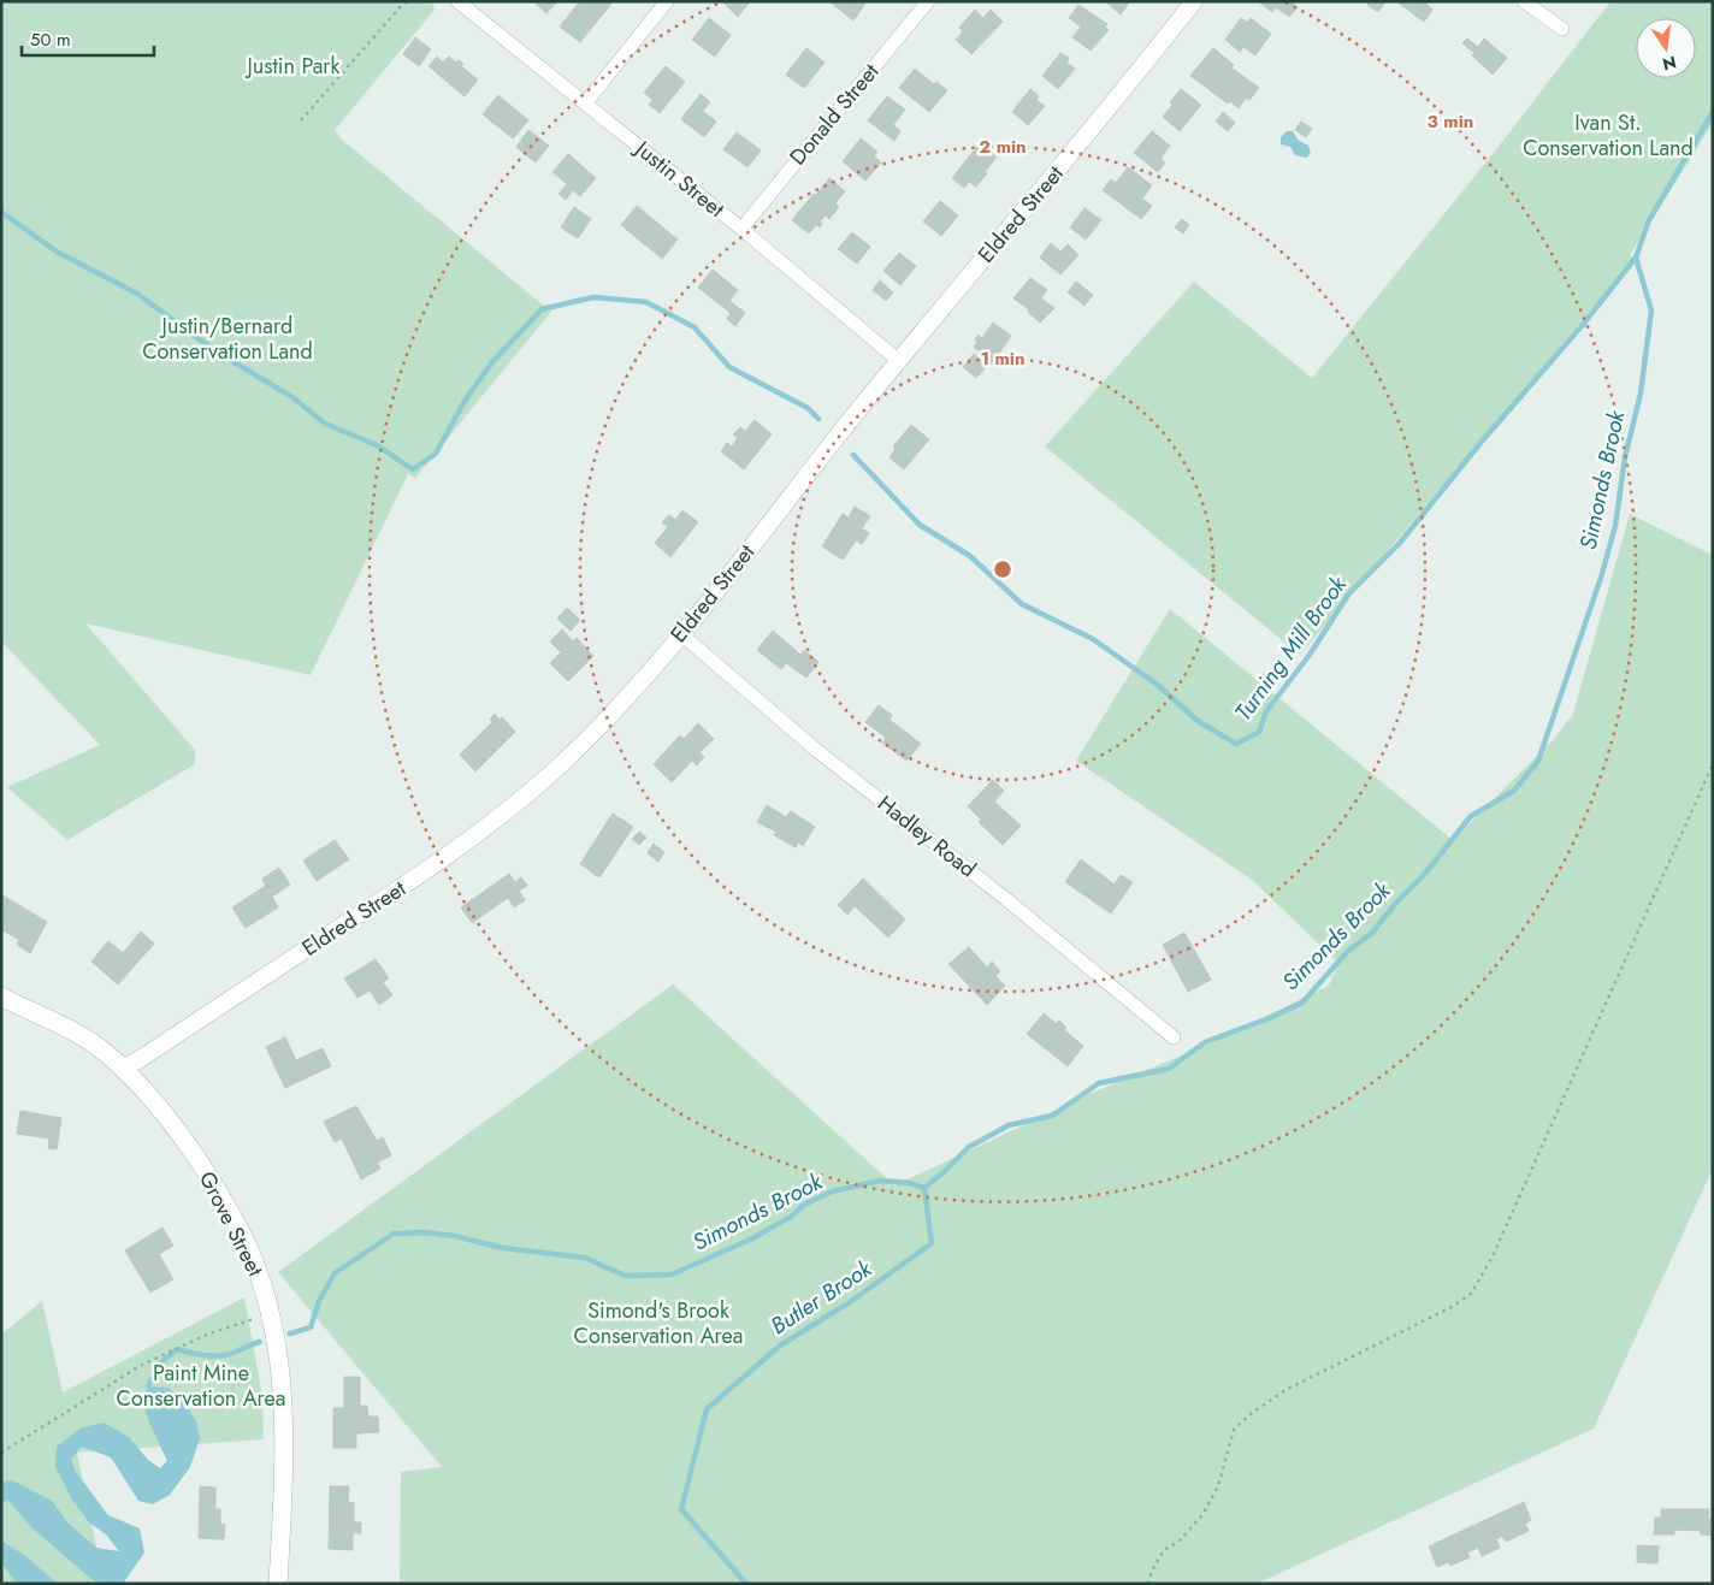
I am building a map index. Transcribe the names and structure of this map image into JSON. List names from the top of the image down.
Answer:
{
  "streets": {
    "main road": ["Grove Street"],
    "street": [
      "Donald Street",
      "Justin Street",
      "Eldred Street",
      "Hadley Road"
    ]
  },
  "crossings": [
    ["Donald Street", "Justin Street"],
    ["Justin Street", "Eldred Street"],
    ["Eldred Street", "Hadley Road"],
    ["Eldred Street", "Grove Street"]
  ],
  "water": ["Simonds Brook", "Turning Mill Brook", "Butler Brook"],
  "parks": [
    "Justin Park",
    "Ivan St. Conservation Land",
    "Justin/Bernard Conservation Land",
    "Simond's Brook Conservation Area",
    "Paint Mine Conservation Area"
  ],
  "scale_bar": "50 m",
  "north": "bottom",
  "rings": ["3 min", "2 min", "1 min"]
}
